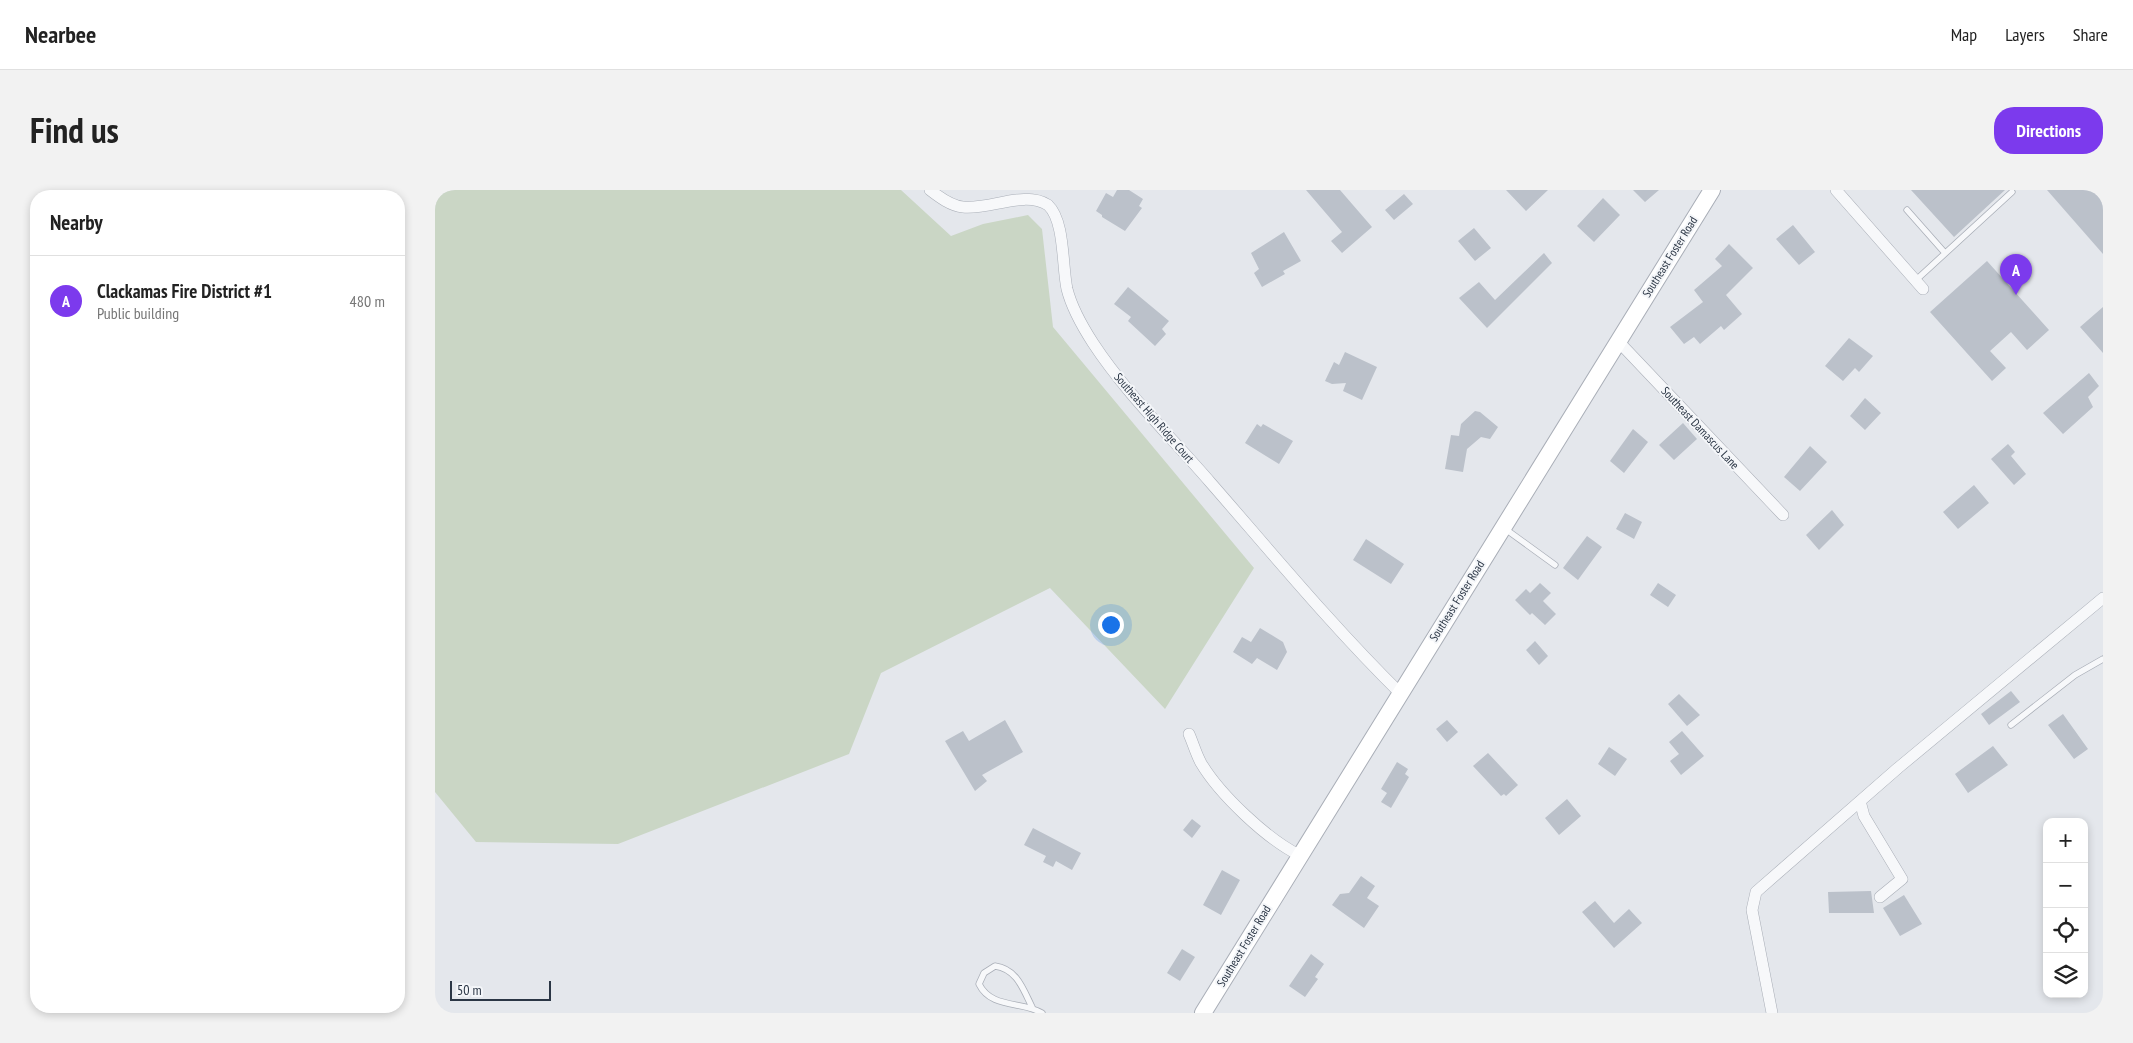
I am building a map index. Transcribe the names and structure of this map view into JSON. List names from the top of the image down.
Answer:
{
  "streets": {
    "main road": ["Southeast Foster Road"],
    "street": ["Southeast High Ridge Court", "Southeast Damascus Lane"]
  },
  "crossings": [
    ["Southeast Foster Road", "Southeast High Ridge Court"],
    ["Southeast Foster Road", "Southeast Damascus Lane"]
  ],
  "scale_bar": "50 m",
  "page": {
    "header": "Nearbee",
    "nav": ["Map", "Layers", "Share"],
    "title": "Find us",
    "buttons": "Directions",
    "heading": "Nearby",
    "pins": "A",
    "list": [
      {
        "mark": "A",
        "name": "Clackamas Fire District #1",
        "note": "Public building",
        "value": "480 m"
      }
    ],
    "map_buttons": ["+", "−"],
    "scale": "50 m"
  }
}
